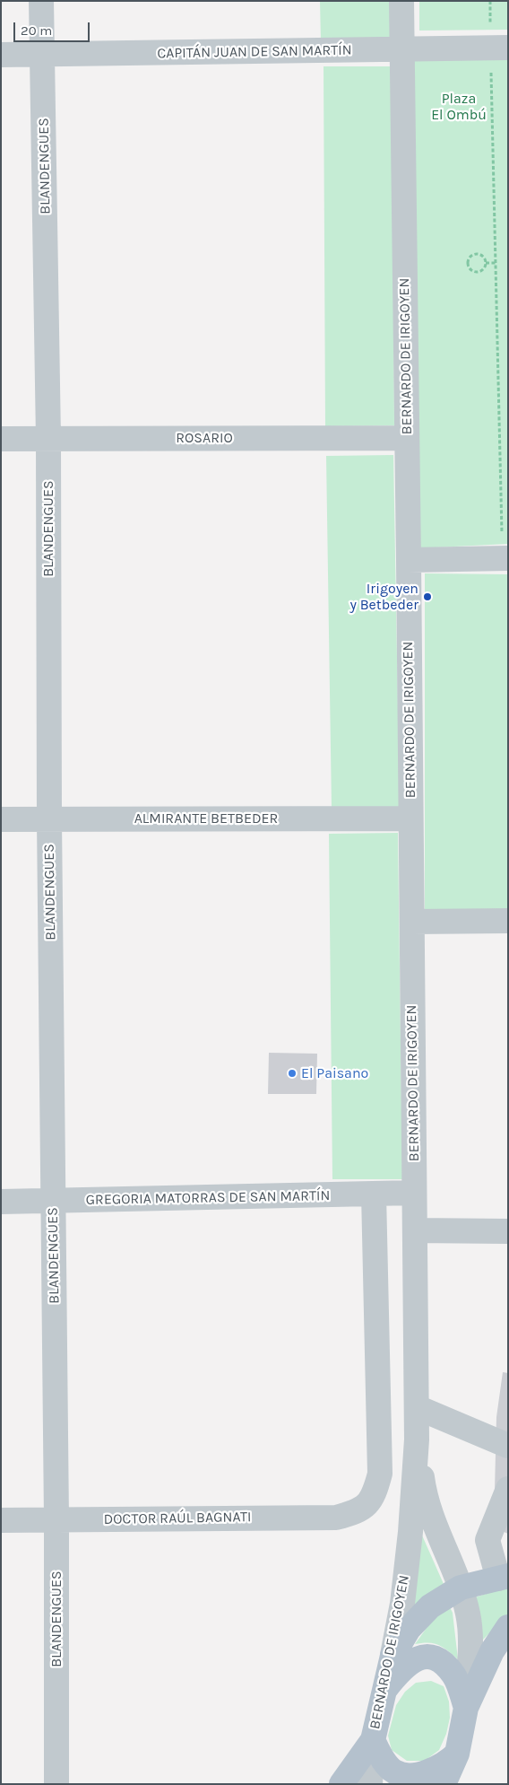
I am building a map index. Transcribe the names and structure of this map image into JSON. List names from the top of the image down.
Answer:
{
  "streets": {
    "main road": ["BERNARDO DE IRIGOYEN"],
    "street": [
      "CAPITÁN JUAN DE SAN MARTÍN",
      "BLANDENGUES",
      "ROSARIO",
      "ALMIRANTE BETBEDER",
      "GREGORIA MATORRAS DE SAN MARTÍN",
      "DOCTOR RAÚL BAGNATI"
    ]
  },
  "crossings": [
    ["CAPITÁN JUAN DE SAN MARTÍN", "BLANDENGUES"],
    ["CAPITÁN JUAN DE SAN MARTÍN", "BERNARDO DE IRIGOYEN"],
    ["BLANDENGUES", "ROSARIO"],
    ["BLANDENGUES", "ALMIRANTE BETBEDER"],
    ["BLANDENGUES", "GREGORIA MATORRAS DE SAN MARTÍN"],
    ["BLANDENGUES", "DOCTOR RAÚL BAGNATI"],
    ["BERNARDO DE IRIGOYEN", "ROSARIO"],
    ["BERNARDO DE IRIGOYEN", "ALMIRANTE BETBEDER"],
    ["BERNARDO DE IRIGOYEN", "GREGORIA MATORRAS DE SAN MARTÍN"],
    ["GREGORIA MATORRAS DE SAN MARTÍN", "DOCTOR RAÚL BAGNATI"]
  ],
  "parks": ["Plaza El Ombú"],
  "places": ["Irigoyen y Betbeder", "El Paisano"],
  "scale_bar": "20 m"
}
